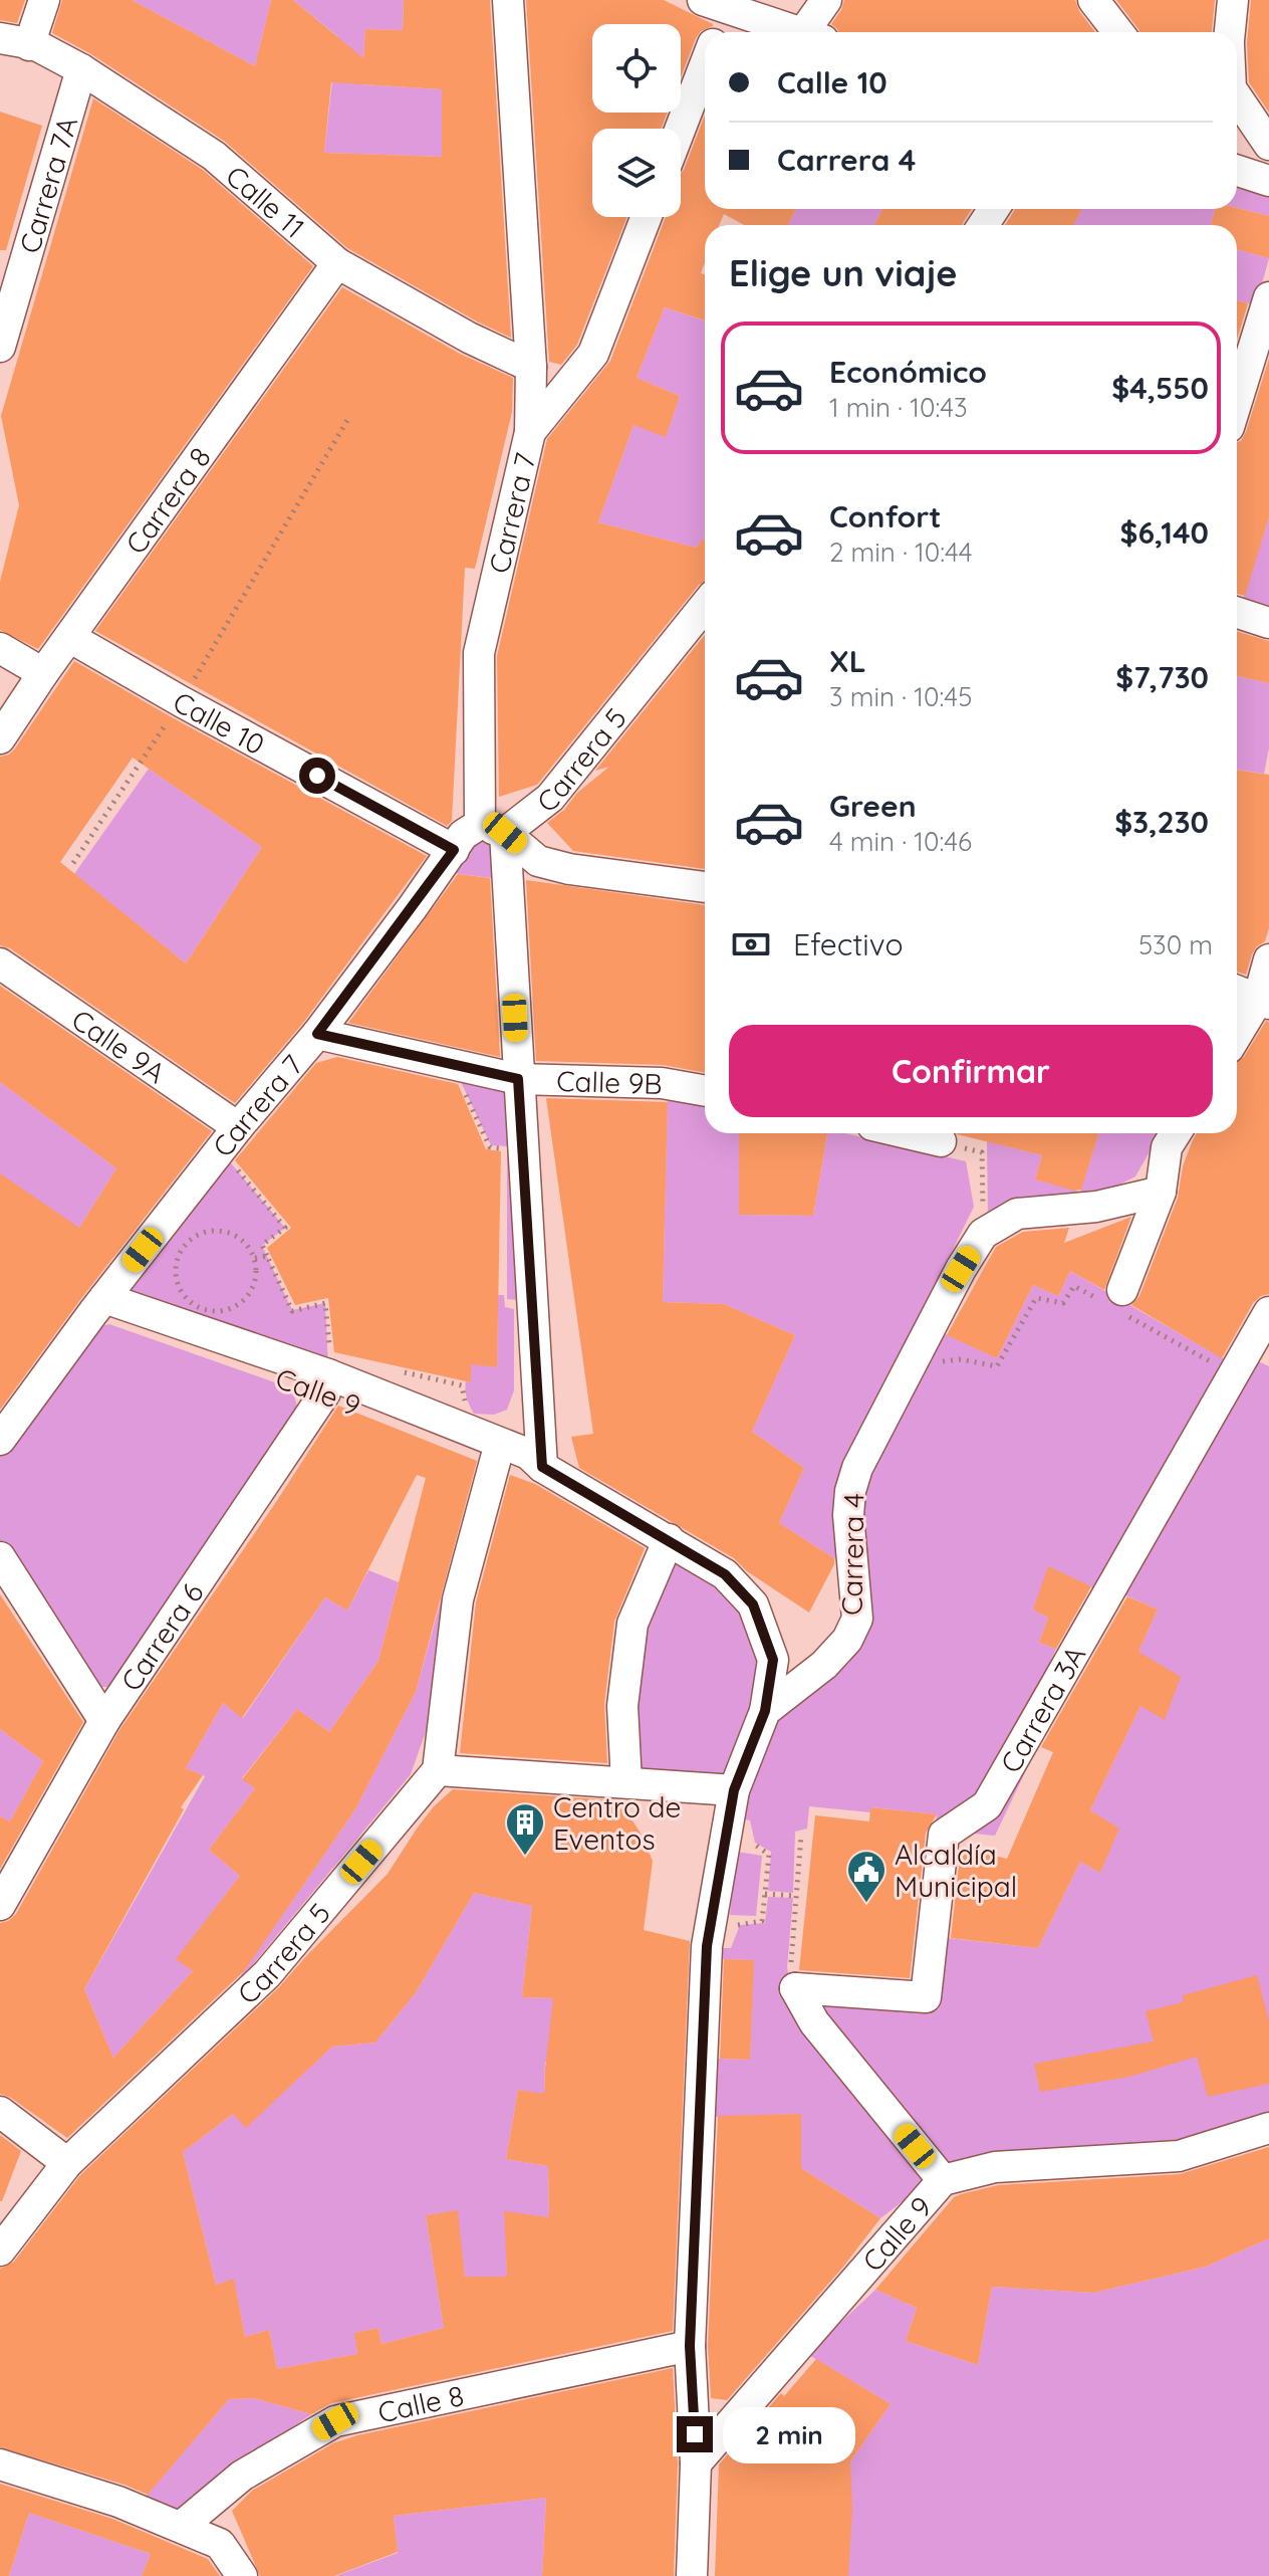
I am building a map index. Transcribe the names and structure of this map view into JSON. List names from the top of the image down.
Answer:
{
  "streets": {
    "street": [
      "Carrera 7A",
      "Calle 11",
      "Carrera 8",
      "Carrera 7",
      "Calle 10",
      "Carrera 5",
      "Calle 9A",
      "Calle 9B",
      "Calle 9",
      "Carrera 4",
      "Carrera 6",
      "Carrera 3A",
      "Calle 8"
    ]
  },
  "crossings": [
    ["Carrera 7A", "Calle 11"],
    ["Calle 11", "Carrera 8"],
    ["Calle 11", "Carrera 7"],
    ["Carrera 8", "Calle 10"],
    ["Carrera 7", "Calle 10"],
    ["Carrera 7", "Carrera 5"],
    ["Carrera 7", "Calle 9A"],
    ["Carrera 7", "Calle 9B"],
    ["Carrera 7", "Calle 9"],
    ["Calle 9", "Carrera 4"],
    ["Calle 9", "Carrera 6"]
  ],
  "places": {
    "building": ["Centro de Eventos"],
    "public building": ["Alcaldía Municipal"]
  },
  "page": {
    "banner": ["Calle 10", "Carrera 4"],
    "heading": "Elige un viaje",
    "list": [
      {
        "name": "Económico",
        "note": "1 min · 10:43",
        "value": "$4,550"
      },
      {
        "name": "Confort",
        "note": "2 min · 10:44",
        "value": "$6,140"
      },
      {
        "name": "XL",
        "note": "3 min · 10:45",
        "value": "$7,730"
      },
      {
        "name": "Green",
        "note": "4 min · 10:46",
        "value": "$3,230"
      }
    ],
    "pay": ["Efectivo", "530 m"],
    "buttons": "Confirmar",
    "bubble": "2 min"
  }
}
